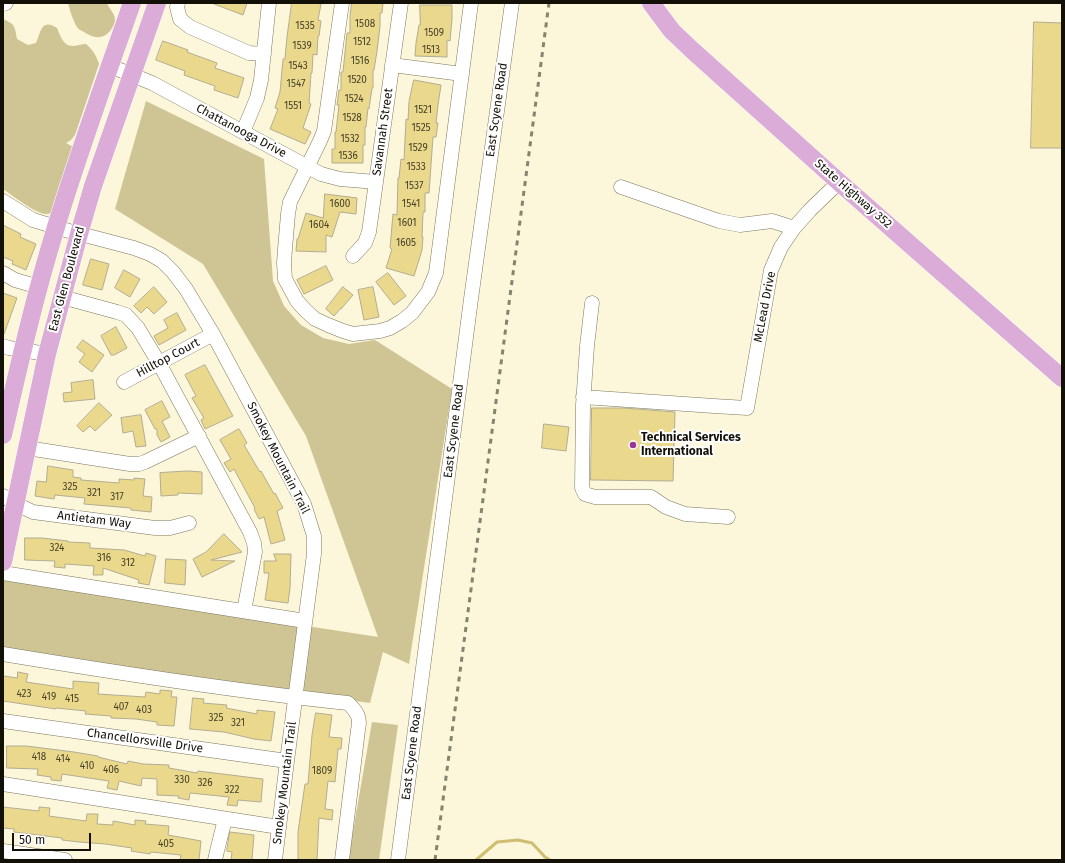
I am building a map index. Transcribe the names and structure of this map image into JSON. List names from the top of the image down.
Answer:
{
  "streets": {
    "main road": ["State Highway 352", "East Glen Boulevard"],
    "street": [
      "East Scyene Road",
      "Chattanooga Drive",
      "Savannah Street",
      "McLead Drive",
      "Hilltop Court",
      "Smokey Mountain Trail",
      "Antietam Way",
      "Chancellorsville Drive"
    ]
  },
  "crossings": [
    ["Chattanooga Drive", "Savannah Street"],
    ["Chattanooga Drive", "East Glen Boulevard"],
    ["State Highway 352", "McLead Drive"],
    ["East Glen Boulevard", "Smokey Mountain Trail"],
    ["East Glen Boulevard", "Antietam Way"],
    ["Hilltop Court", "Smokey Mountain Trail"],
    ["Smokey Mountain Trail", "Chancellorsville Drive"]
  ],
  "places": ["Technical Services International"],
  "house_numbers": [
    "1508",
    "1535",
    "1509",
    "1512",
    "1539",
    "1513",
    "1516",
    "1543",
    "1520",
    "1547",
    "1524",
    "1551",
    "1521",
    "1528",
    "1525",
    "1532",
    "1529",
    "1536",
    "1533",
    "1537",
    "1600",
    "1541",
    "1601",
    "1604",
    "1605",
    "325",
    "321",
    "317",
    "324",
    "316",
    "312",
    "423",
    "419",
    "415",
    "407",
    "403",
    "325",
    "321",
    "418",
    "414",
    "410",
    "406",
    "1809",
    "330",
    "326",
    "322",
    "405"
  ],
  "scale_bar": "50 m"
}
